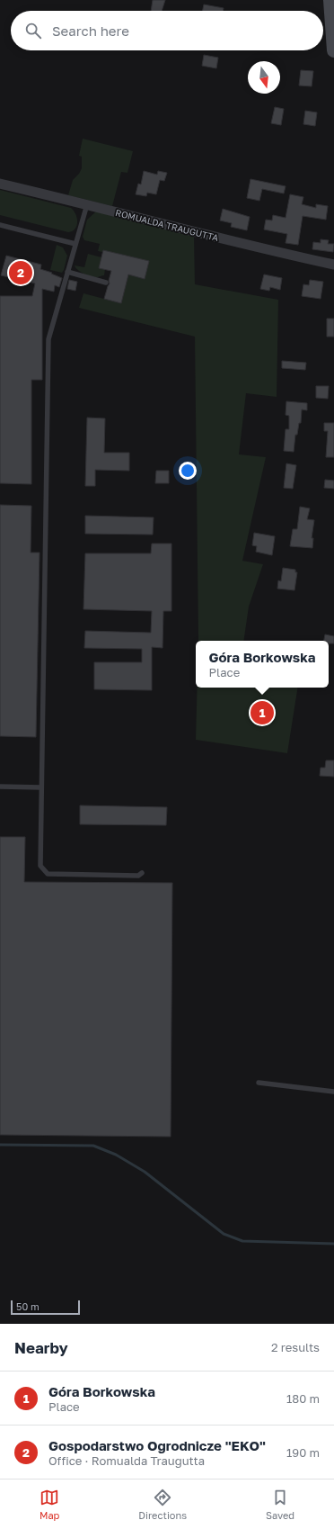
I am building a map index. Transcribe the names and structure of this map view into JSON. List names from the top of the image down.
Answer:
{
  "streets": {
    "street": ["ROMUALDA TRAUGUTTA"]
  },
  "scale_bar": "50 m",
  "north": "bottom",
  "page": {
    "search": "Search here",
    "pins": ["2", "1"],
    "popup": ["Góra Borkowska", "Place"],
    "scale": "50 m",
    "heading": ["Nearby", "2 results"],
    "list": [
      {
        "mark": "1",
        "name": "Góra Borkowska",
        "note": "Place",
        "value": "180 m"
      },
      {
        "mark": "2",
        "name": "Gospodarstwo Ogrodnicze \"EKO\"",
        "note": "Office · Romualda Traugutta",
        "value": "190 m"
      }
    ],
    "nav": ["Map", "Directions", "Saved"]
  }
}
